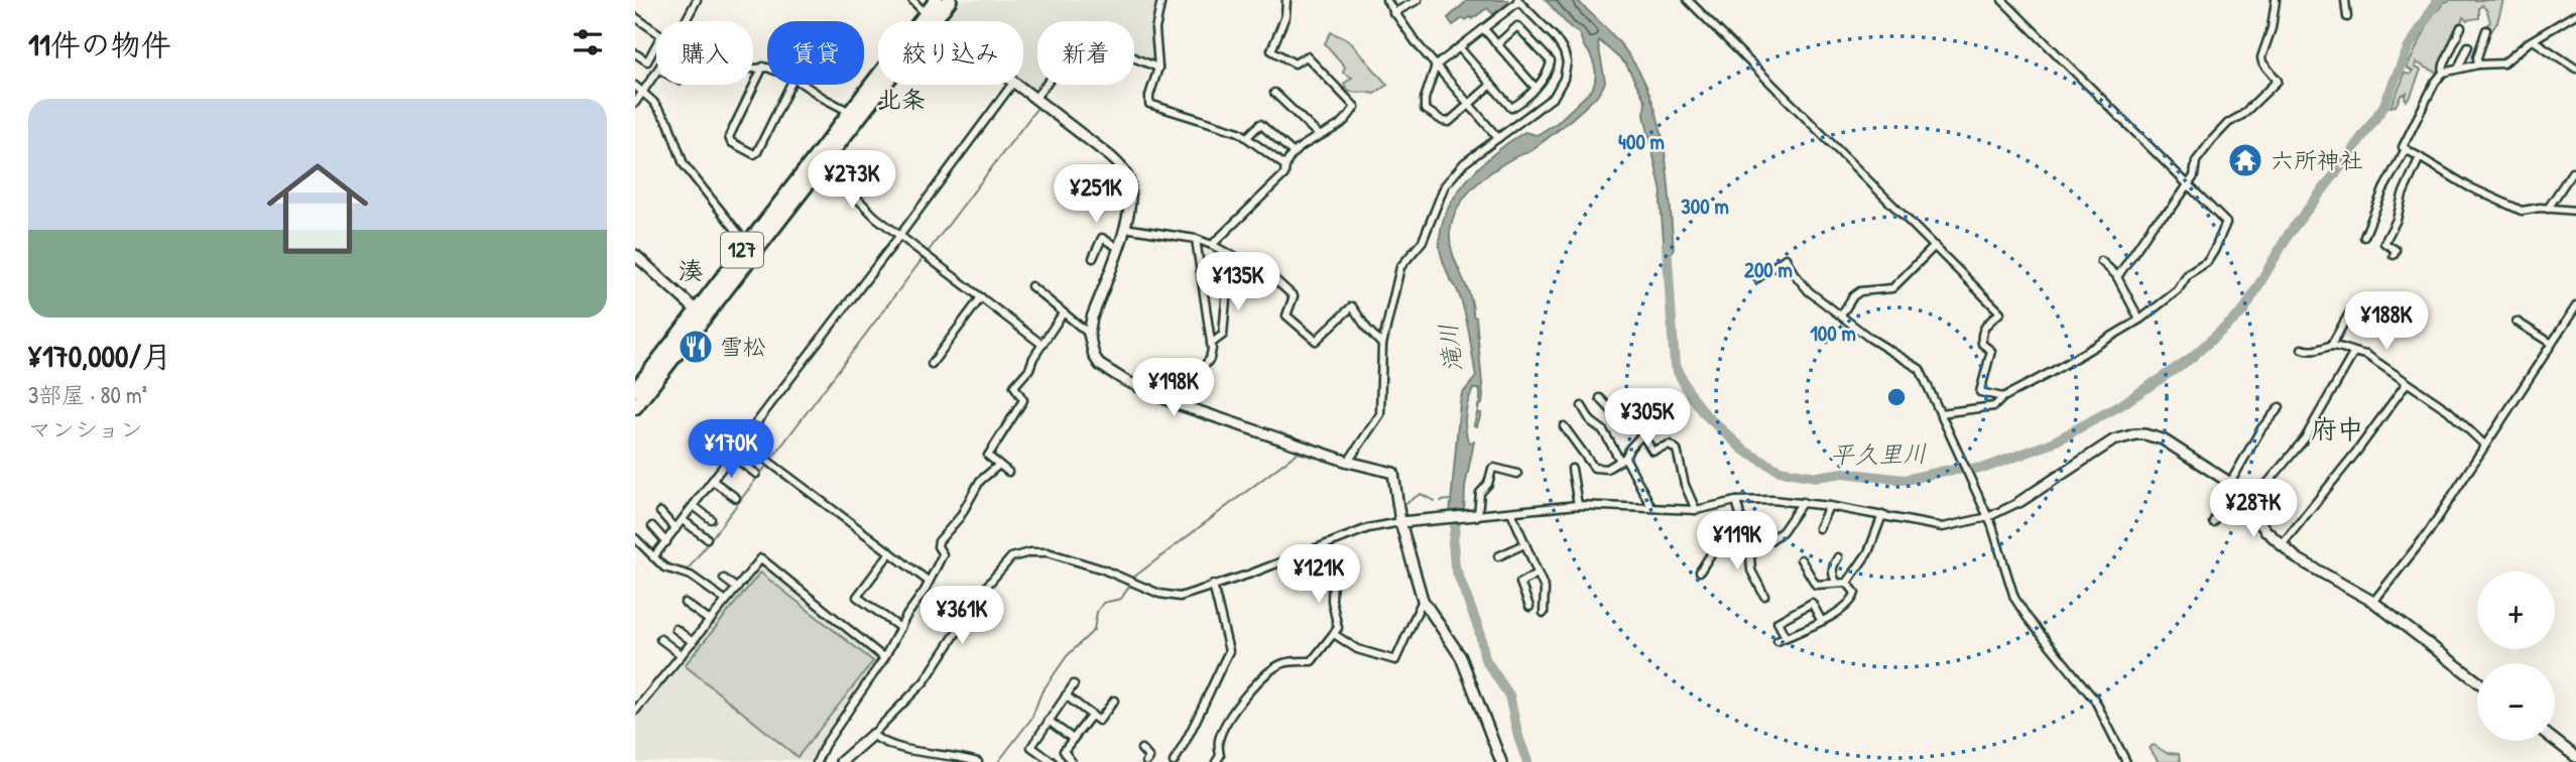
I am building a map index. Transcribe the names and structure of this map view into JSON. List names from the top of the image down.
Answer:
{
  "streets": {
    "highway": ["127"]
  },
  "districts": ["北条", "湊", "府中"],
  "water": ["滝川", "平久里川"],
  "places": {
    "temple": ["六所神社"],
    "restaurant": ["雪松"]
  },
  "page": {
    "heading": "11件の物件",
    "chip": [
      "購入",
      "賃貸",
      "絞り込み",
      "新着"
    ],
    "list": [
      {
        "name": "¥170,000/月",
        "note": "3部屋 · 80 m² · マンション"
      }
    ],
    "price": [
      "¥273K",
      "¥251K",
      "¥135K",
      "¥188K",
      "¥198K",
      "¥305K",
      "¥170K",
      "¥287K",
      "¥119K",
      "¥121K",
      "¥361K"
    ],
    "map_buttons": ["+", "−"]
  },
  "rings": [
    "400 m",
    "300 m",
    "200 m",
    "100 m"
  ]
}
